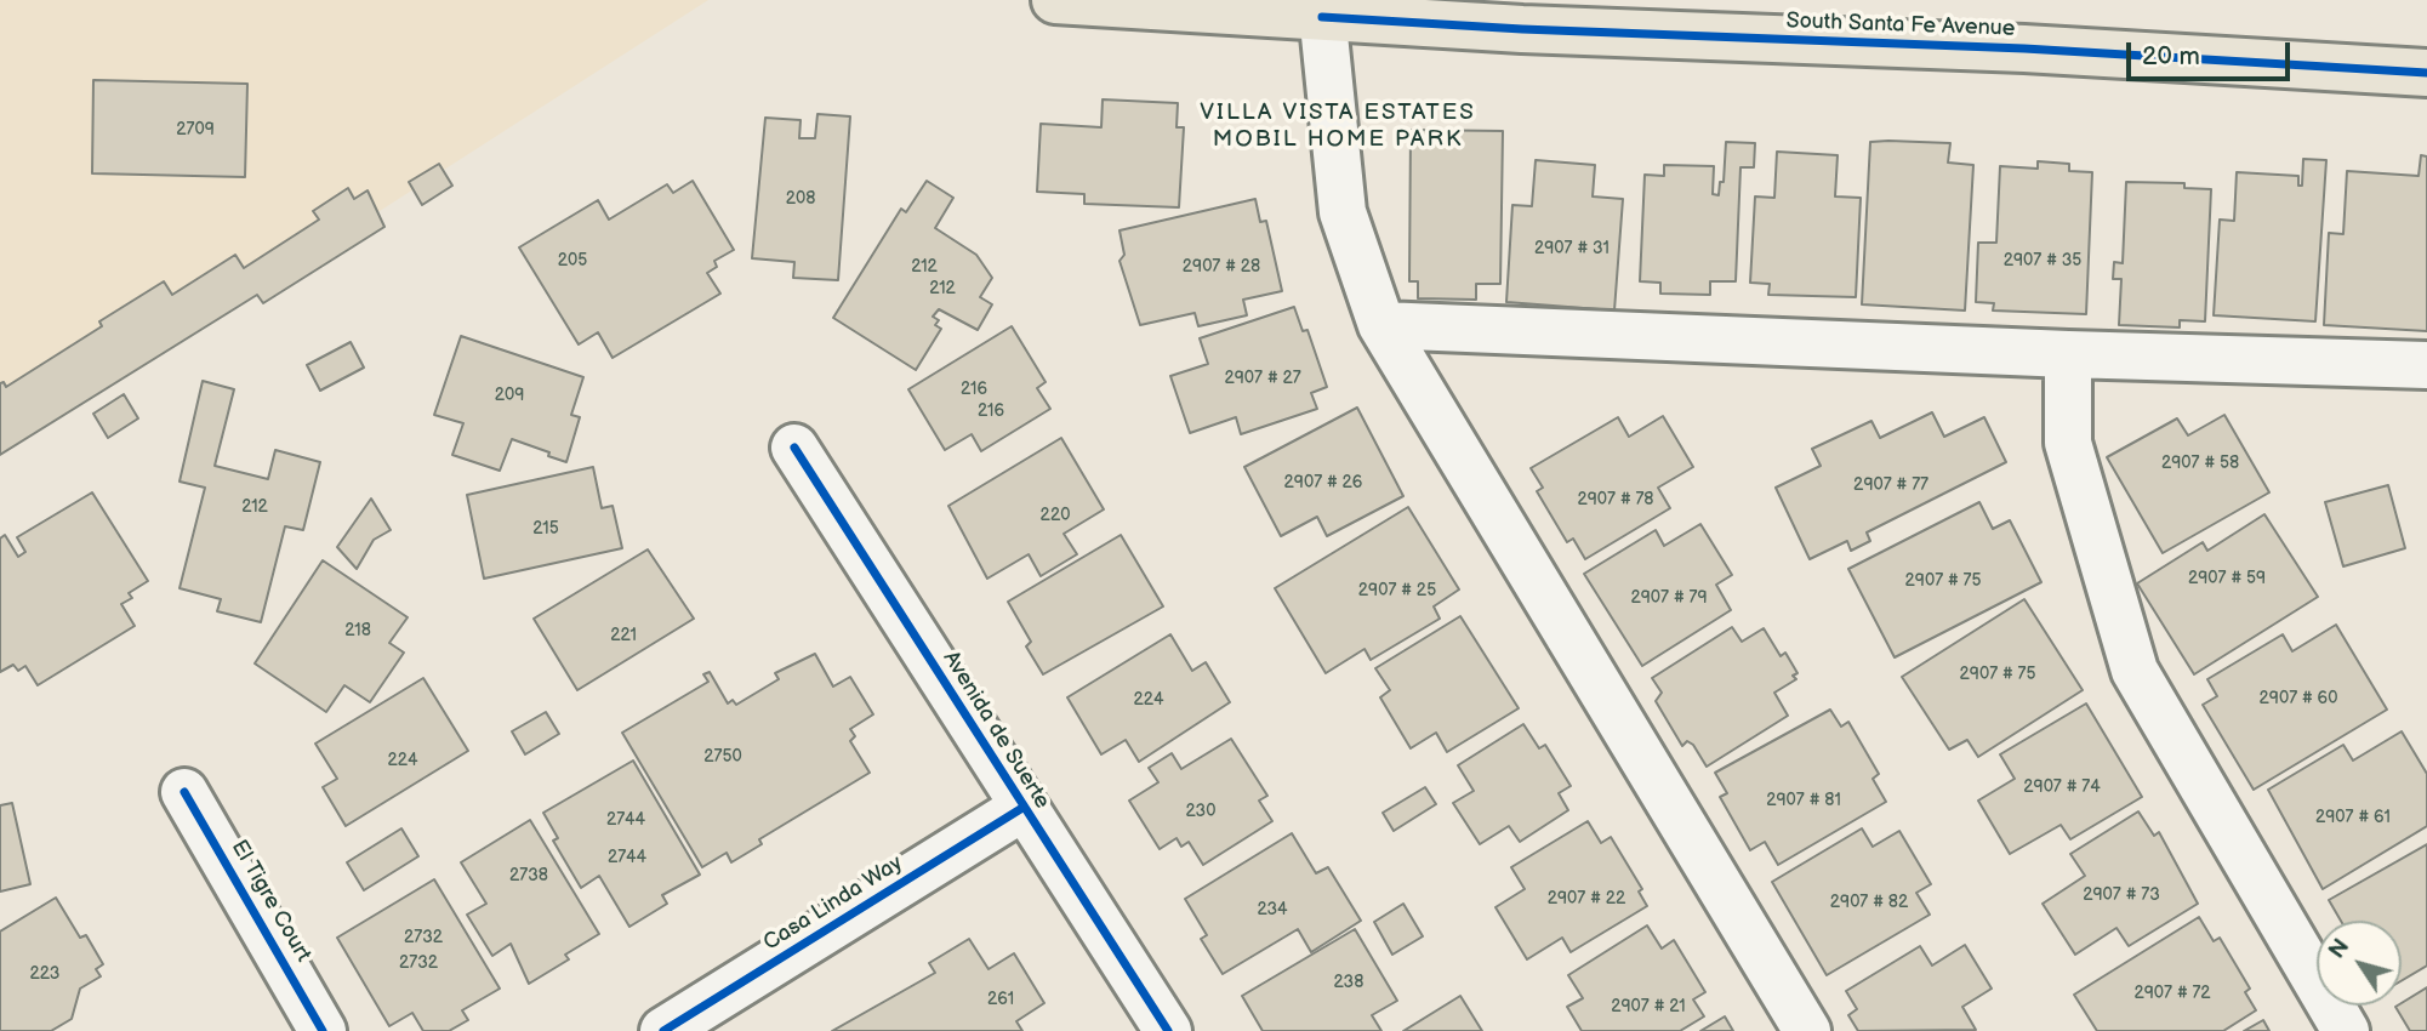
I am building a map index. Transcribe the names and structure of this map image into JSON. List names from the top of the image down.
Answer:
{
  "streets": {
    "main road": ["South Santa Fe Avenue"],
    "street": ["Avenida de Suerte", "El Tigre Court", "Casa Linda Way"]
  },
  "crossings": [
    ["Avenida de Suerte", "Casa Linda Way"]
  ],
  "districts": ["VILLA VISTA ESTATES MOBIL HOME PARK"],
  "house_numbers": [
    "2709",
    "208",
    "2907 # 31",
    "205",
    "2907 # 35",
    "212",
    "2907 # 28",
    "212",
    "2907 # 27",
    "216",
    "209",
    "216",
    "2907 # 58",
    "2907 # 26",
    "2907 # 77",
    "2907 # 78",
    "212",
    "220",
    "215",
    "2907 # 59",
    "2907 # 75",
    "2907 # 25",
    "2907 # 79",
    "218",
    "221",
    "2907 # 75",
    "2907 # 60",
    "224",
    "2750",
    "224",
    "2907 # 74",
    "2907 # 81",
    "230",
    "2907 # 61",
    "2744",
    "2744",
    "2738",
    "2907 # 73",
    "2907 # 22",
    "2907 # 82",
    "234",
    "2732",
    "2732",
    "223",
    "238",
    "2907 # 72",
    "261",
    "2907 # 21"
  ],
  "scale_bar": "20 m",
  "north": "top left"
}
